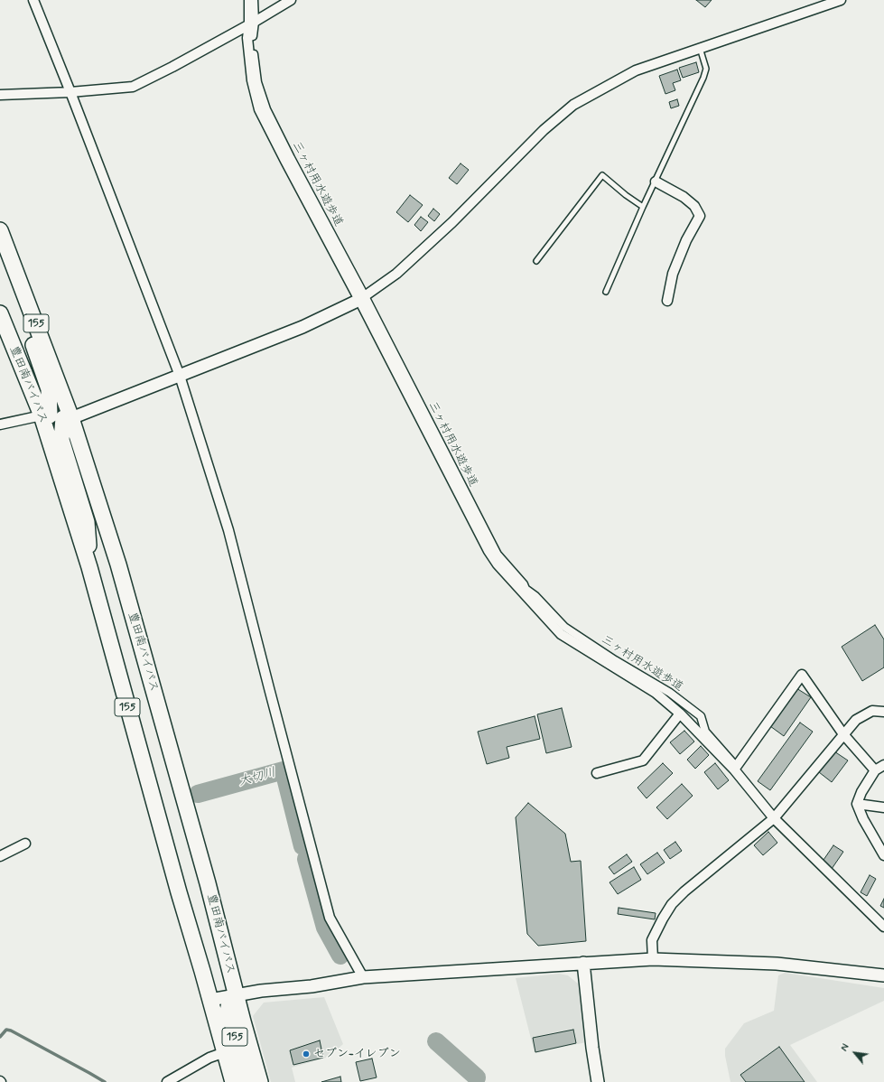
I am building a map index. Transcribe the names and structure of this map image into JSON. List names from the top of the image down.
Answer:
{
  "streets": {
    "highway": ["155", "豊田南バイパス"],
    "street": ["三ヶ村用水遊歩道"]
  },
  "crossings": [
    ["155", "豊田南バイパス"]
  ],
  "water": ["大切川"],
  "places": ["セブン-イレブン"],
  "north": "top left"
}
